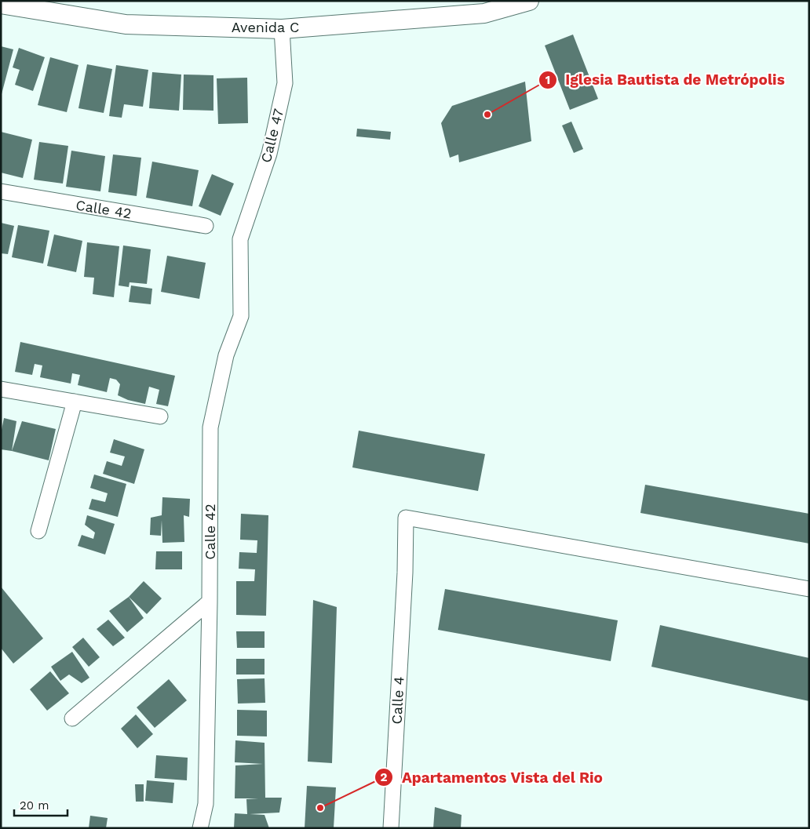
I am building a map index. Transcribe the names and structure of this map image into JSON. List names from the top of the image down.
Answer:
{
  "streets": {
    "street": [
      "Avenida C",
      "Calle 47",
      "Calle 42",
      "Calle 4"
    ]
  },
  "crossings": [
    ["Avenida C", "Calle 47"],
    ["Calle 47", "Calle 42"]
  ],
  "places": ["Iglesia Bautista de Metrópolis", "Apartamentos Vista del Rio"],
  "scale_bar": "20 m"
}
